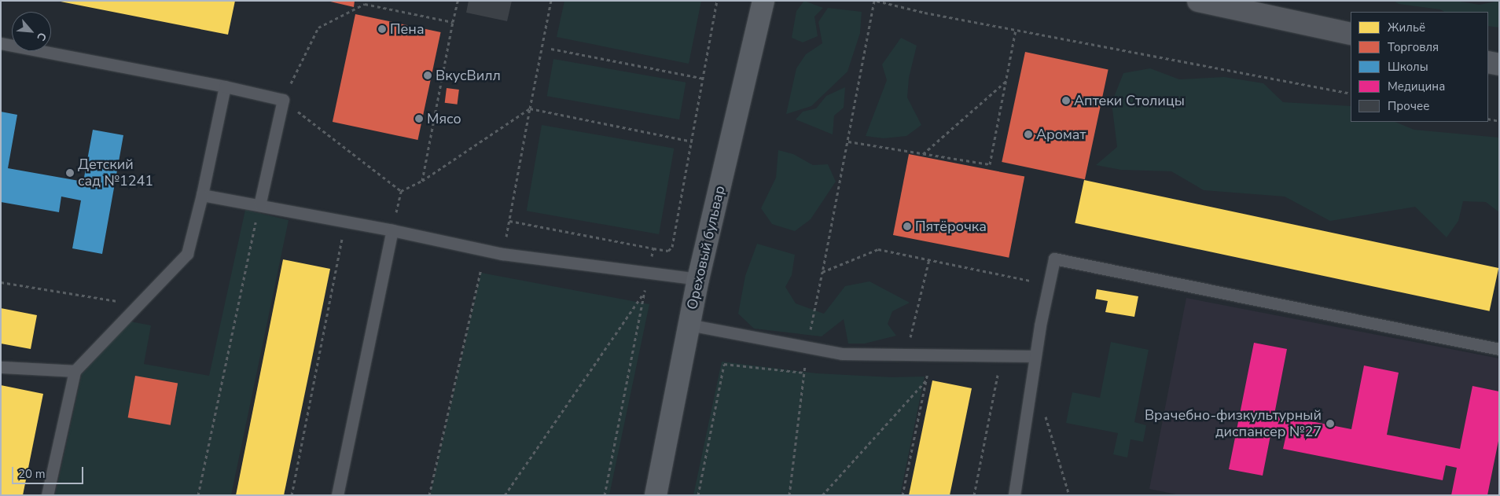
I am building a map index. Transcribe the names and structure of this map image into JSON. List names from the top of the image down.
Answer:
{
  "streets": {
    "main road": ["Ореховый бульвар"]
  },
  "places": [
    "Пена",
    "ВкусВилл",
    "Аптеки Столицы",
    "Мясо",
    "Аромат",
    "Детский сад №1241",
    "Пятёрочка",
    "Врачебно-физкультурный диспансер №27"
  ],
  "legend": [
    "Жильё",
    "Торговля",
    "Школы",
    "Медицина",
    "Прочее"
  ],
  "scale_bar": "20 m",
  "north": "bottom right"
}
